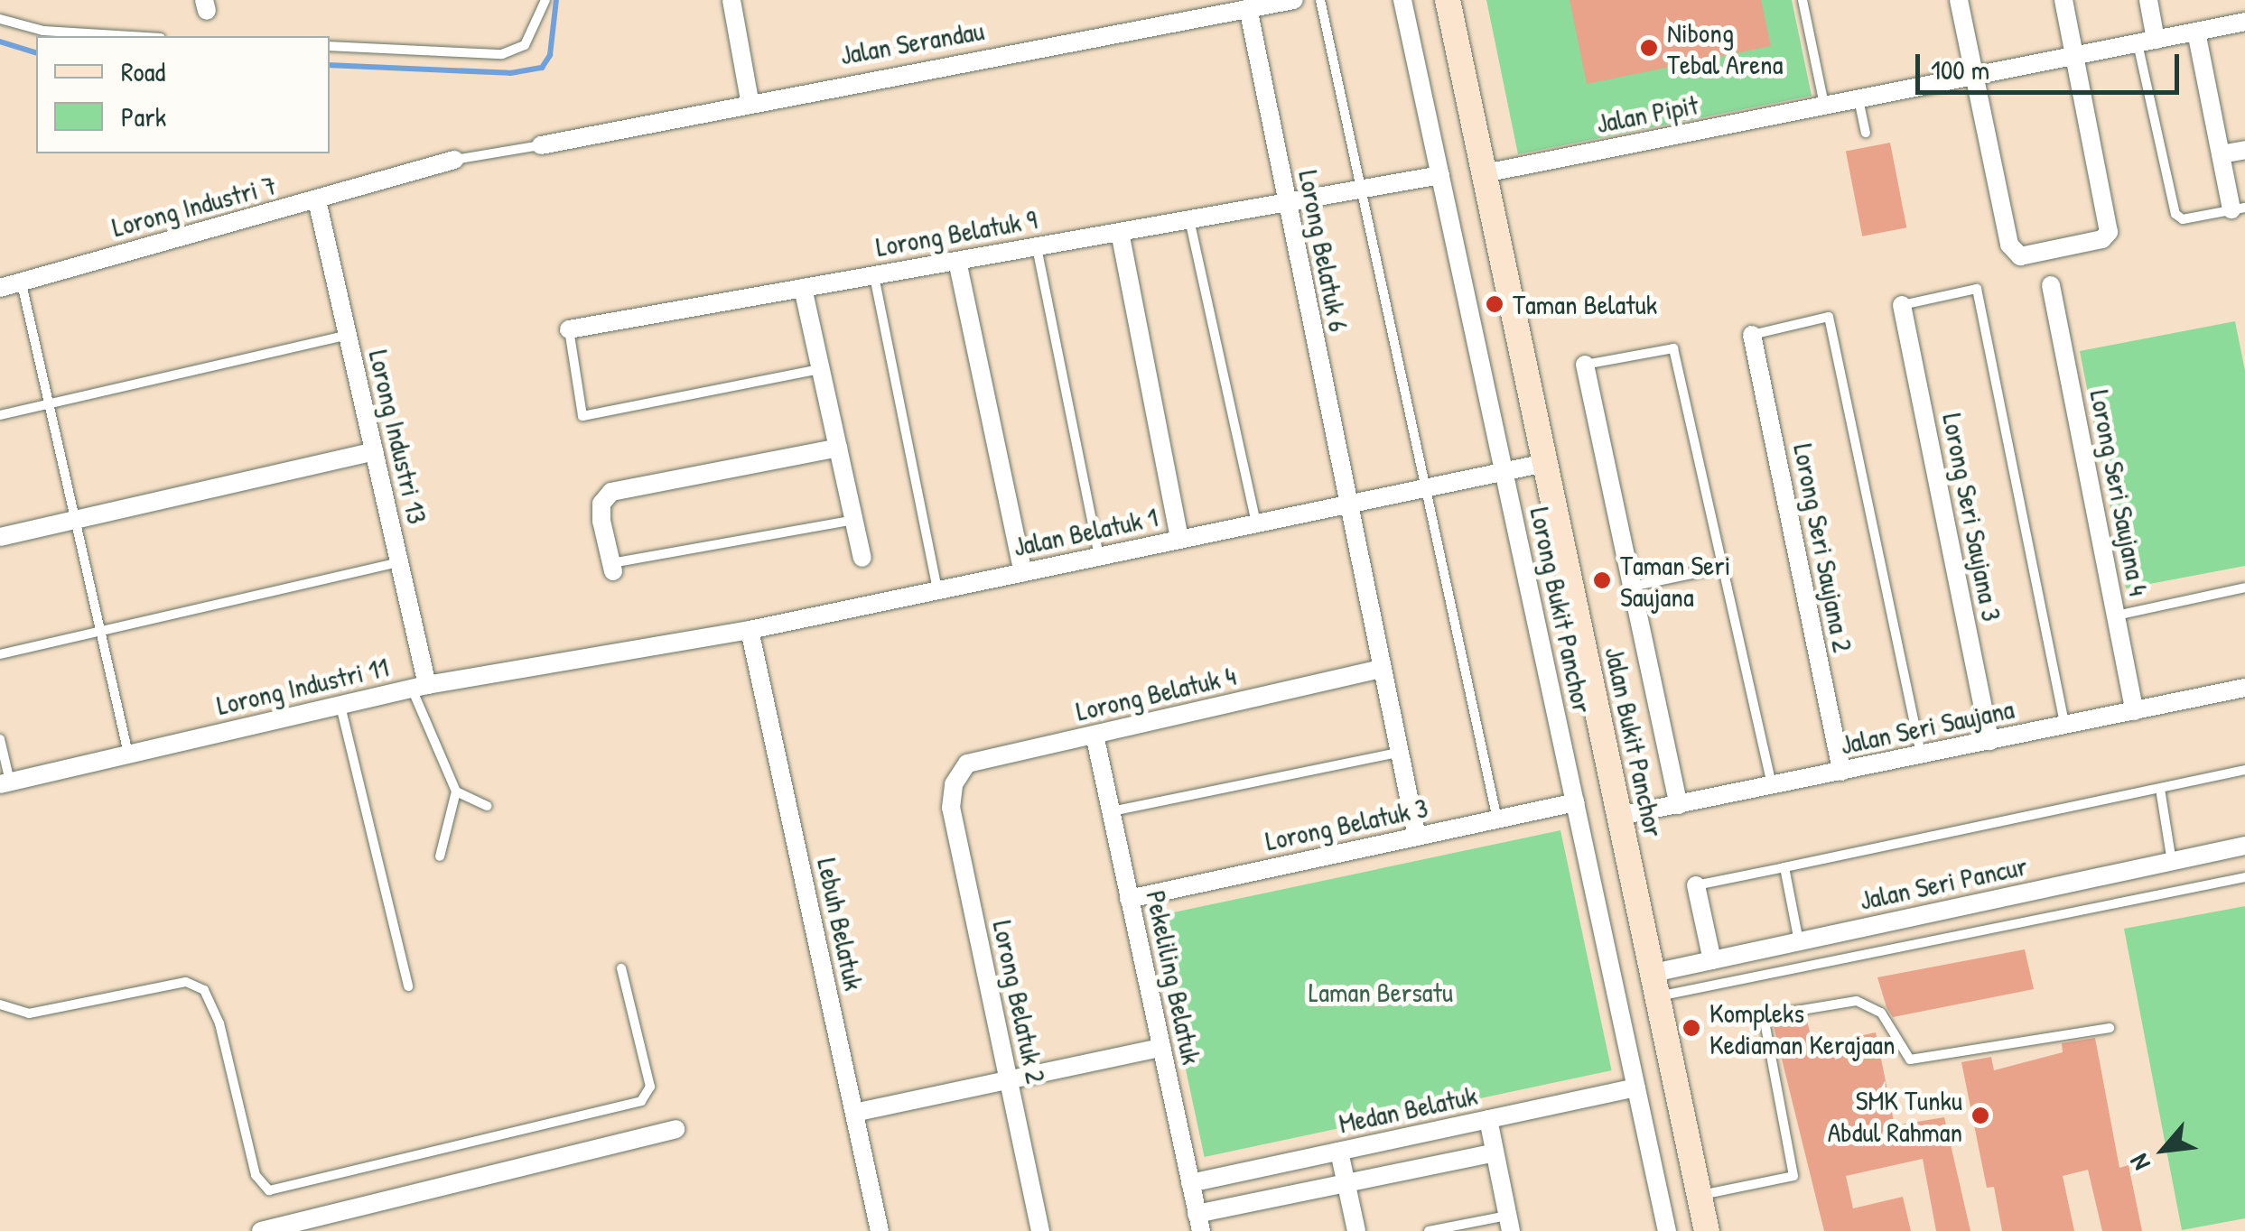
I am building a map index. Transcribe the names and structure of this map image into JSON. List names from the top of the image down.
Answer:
{
  "streets": {
    "main road": ["Jalan Bukit Panchor"],
    "street": [
      "Jalan Serandau",
      "Jalan Pipit",
      "Lorong Industri 7",
      "Lorong Belatuk 9",
      "Lorong Belatuk 6",
      "Lorong Industri 13",
      "Lorong Seri Saujana 4",
      "Lorong Seri Saujana 3",
      "Jalan Belatuk 1",
      "Lorong Seri Saujana 2",
      "Lorong Bukit Panchor",
      "Lorong Industri 11",
      "Lorong Belatuk 4",
      "Jalan Seri Saujana",
      "Lorong Belatuk 3",
      "Jalan Seri Pancur",
      "Lebuh Belatuk",
      "Pekeliling Belatuk",
      "Lorong Belatuk 2",
      "Medan Belatuk"
    ]
  },
  "crossings": [
    ["Jalan Serandau", "Lorong Belatuk 6"],
    ["Jalan Pipit", "Jalan Bukit Panchor"],
    ["Lorong Industri 7", "Lorong Industri 13"],
    ["Lorong Belatuk 9", "Lorong Belatuk 6"],
    ["Lorong Belatuk 9", "Lorong Bukit Panchor"],
    ["Lorong Belatuk 6", "Jalan Belatuk 1"],
    ["Lorong Belatuk 6", "Lorong Belatuk 4"],
    ["Lorong Belatuk 6", "Lorong Belatuk 3"],
    ["Lorong Industri 13", "Lorong Industri 11"],
    ["Lorong Seri Saujana 4", "Jalan Seri Saujana"],
    ["Lorong Seri Saujana 3", "Jalan Seri Saujana"],
    ["Jalan Belatuk 1", "Lorong Bukit Panchor"],
    ["Jalan Belatuk 1", "Lorong Industri 11"],
    ["Jalan Belatuk 1", "Jalan Bukit Panchor"],
    ["Jalan Belatuk 1", "Lebuh Belatuk"],
    ["Lorong Seri Saujana 2", "Jalan Seri Saujana"],
    ["Lorong Bukit Panchor", "Lorong Belatuk 3"],
    ["Lorong Bukit Panchor", "Medan Belatuk"],
    ["Lorong Belatuk 4", "Pekeliling Belatuk"],
    ["Lorong Belatuk 4", "Lorong Belatuk 2"],
    ["Jalan Seri Saujana", "Jalan Bukit Panchor"],
    ["Jalan Bukit Panchor", "Jalan Seri Pancur"],
    ["Lorong Belatuk 3", "Pekeliling Belatuk"],
    ["Pekeliling Belatuk", "Medan Belatuk"]
  ],
  "parks": ["Laman Bersatu"],
  "places": [
    "Nibong Tebal Arena",
    "Taman Belatuk",
    "Taman Seri Saujana",
    "Kompleks Kediaman Kerajaan",
    "SMK Tunku Abdul Rahman"
  ],
  "legend": ["Road", "Park"],
  "scale_bar": "100 m",
  "north": "bottom left"
}
